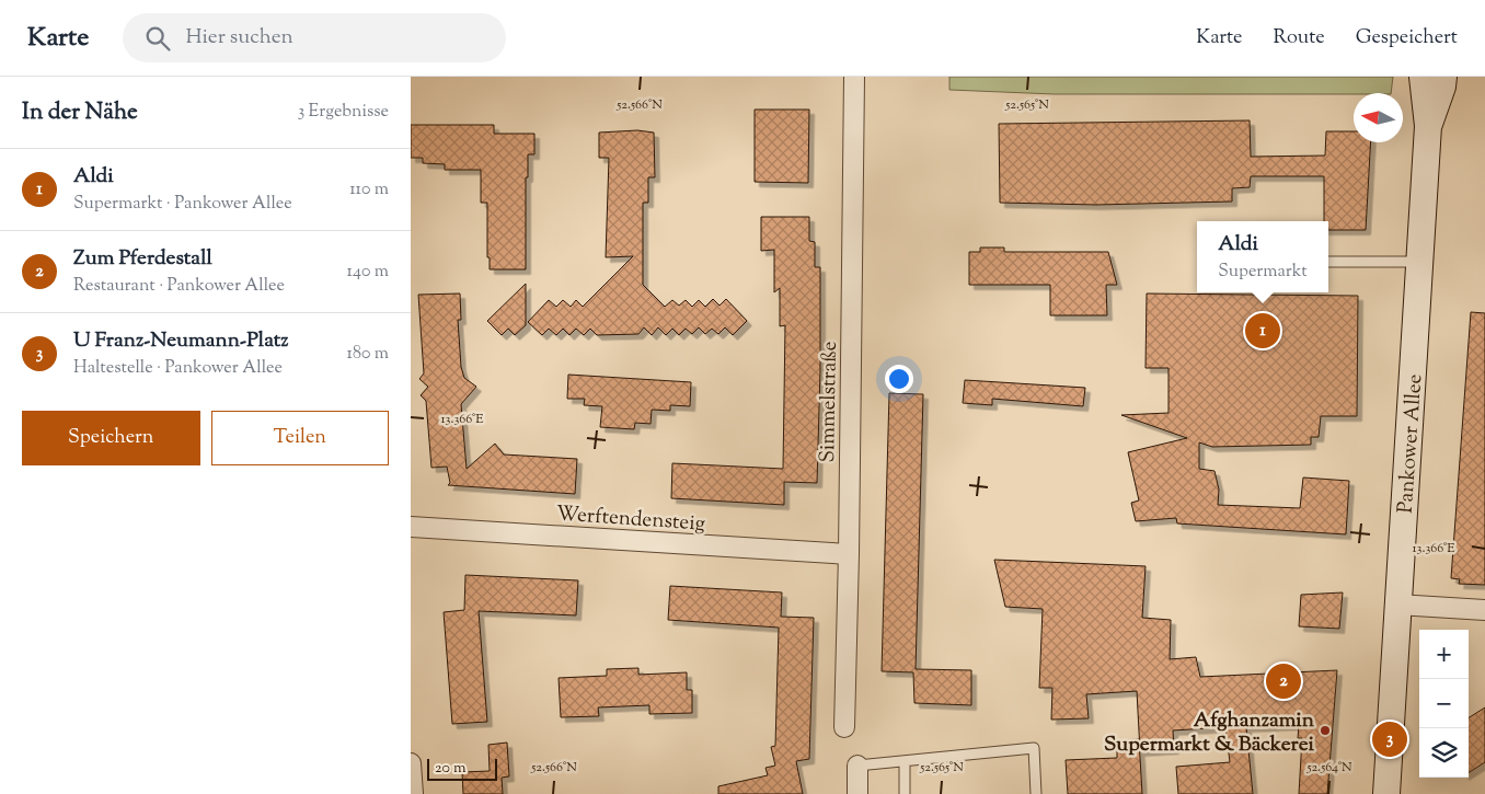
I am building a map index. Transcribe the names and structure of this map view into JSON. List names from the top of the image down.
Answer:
{
  "streets": {
    "street": ["Simmelstraße", "Pankower Allee", "Werftendensteig"]
  },
  "crossings": [
    ["Simmelstraße", "Werftendensteig"]
  ],
  "places": ["Afghanzamin Supermarkt & Bäckerei"],
  "scale_bar": "20 m",
  "north": "left",
  "page": {
    "header": "Karte",
    "search": "Hier suchen",
    "nav": ["Karte", "Route", "Gespeichert"],
    "heading": ["In der Nähe", "3 Ergebnisse"],
    "list": [
      {
        "mark": "1",
        "name": "Aldi",
        "note": "Supermarkt · Pankower Allee",
        "value": "110 m"
      },
      {
        "mark": "2",
        "name": "Zum Pferdestall",
        "note": "Restaurant · Pankower Allee",
        "value": "140 m"
      },
      {
        "mark": "3",
        "name": "U Franz-Neumann-Platz",
        "note": "Haltestelle · Pankower Allee",
        "value": "180 m"
      }
    ],
    "popup": ["Aldi", "Supermarkt"],
    "pins": ["1", "2", "3"],
    "buttons": ["Speichern", "Teilen"],
    "map_buttons": ["+", "−"],
    "scale": "20 m"
  },
  "coordinates": [
    "52.566°N",
    "52.565°N",
    "13.366°E",
    "52.564°N"
  ]
}
